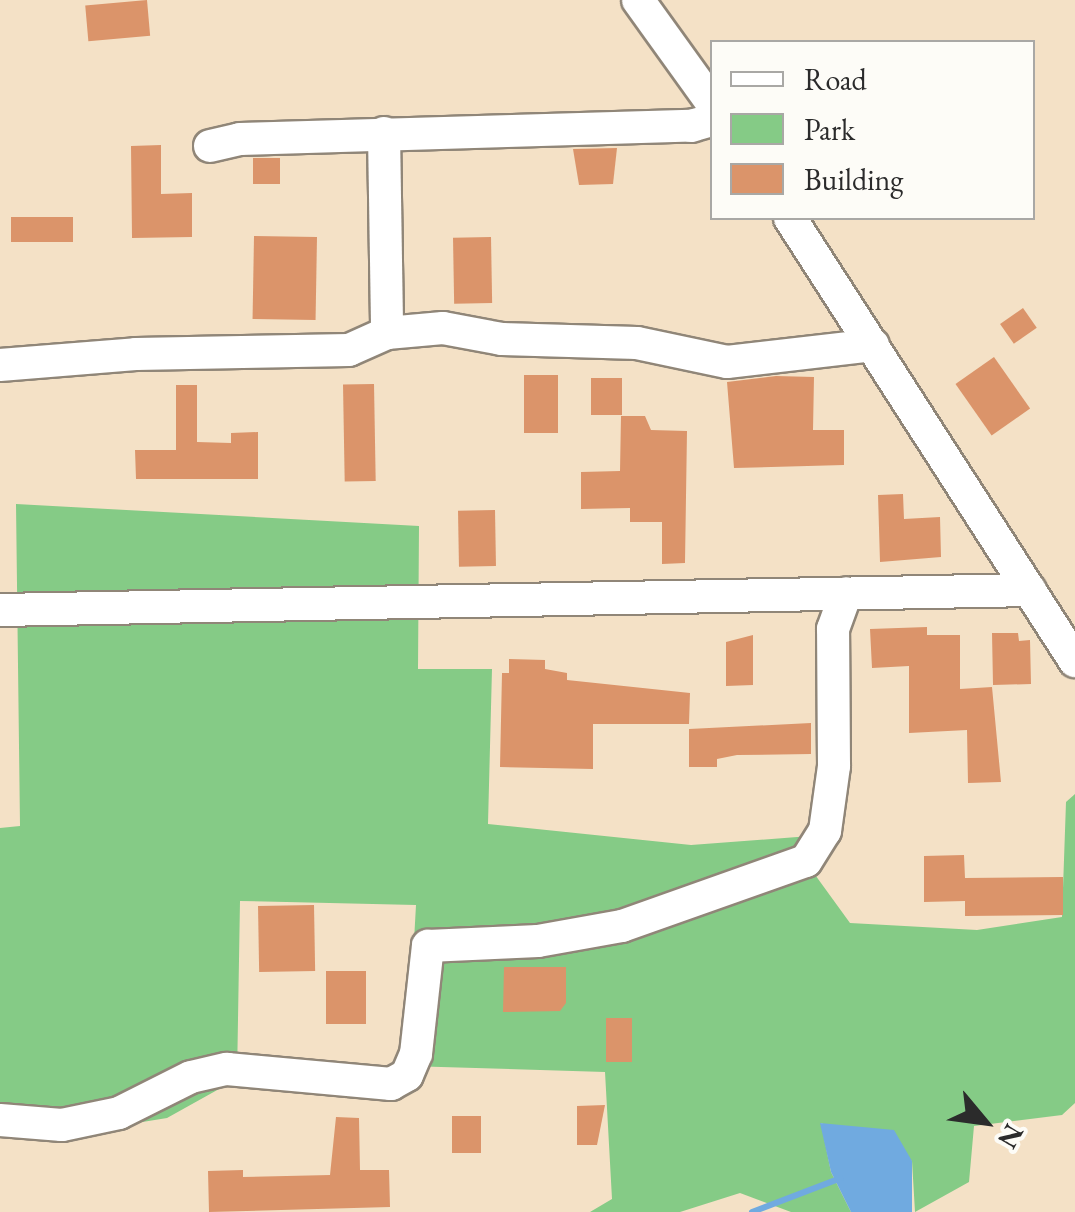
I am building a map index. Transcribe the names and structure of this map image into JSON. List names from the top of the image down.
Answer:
{
  "legend": ["Road", "Park", "Building"],
  "north": "bottom right"
}
